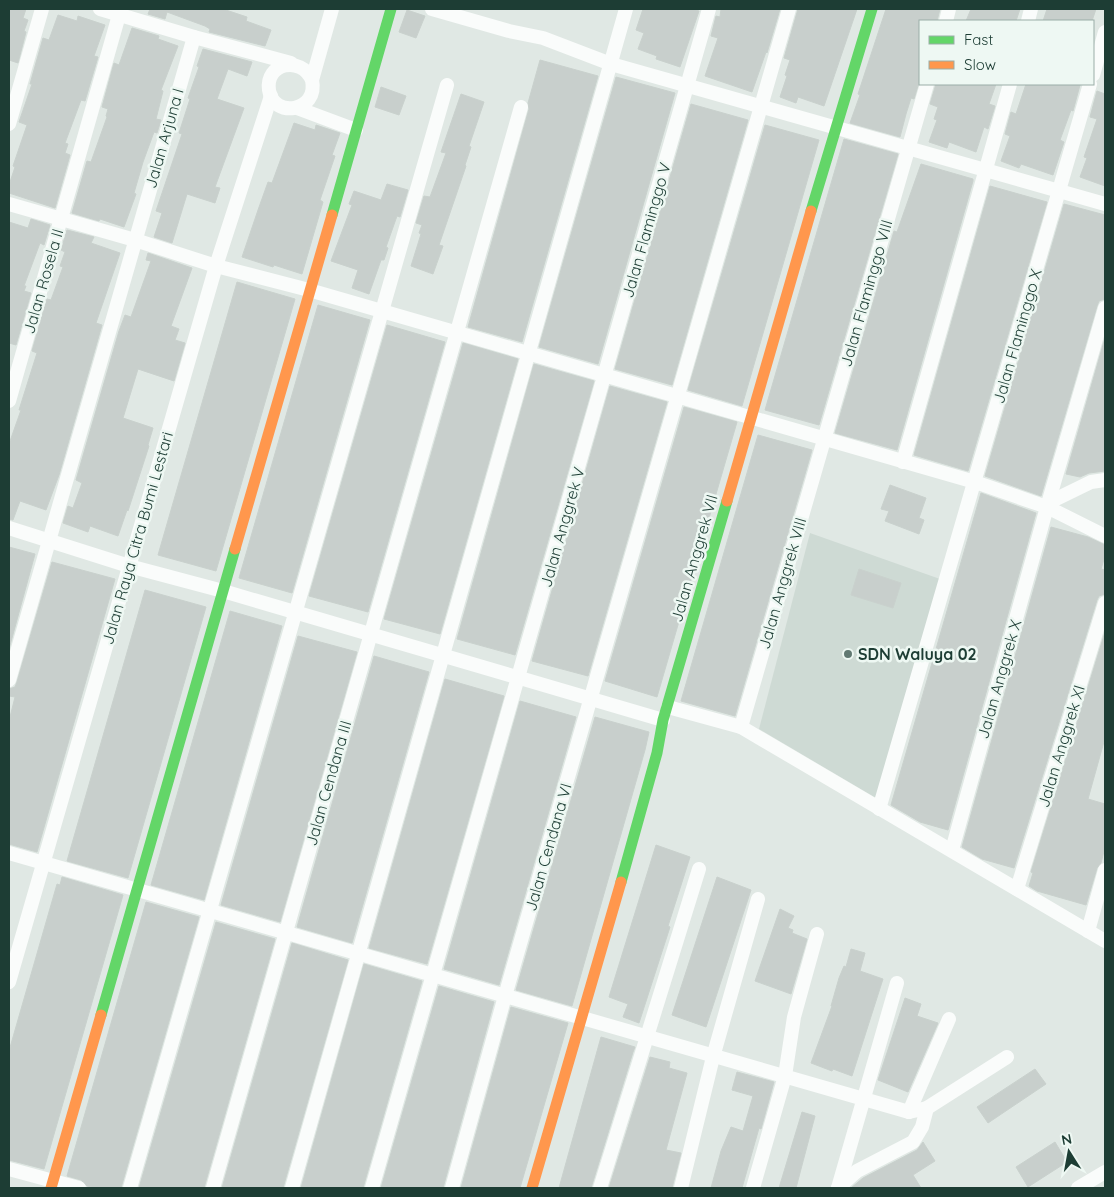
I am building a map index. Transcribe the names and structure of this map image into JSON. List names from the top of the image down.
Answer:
{
  "streets": {
    "street": [
      "Jalan Arjuna I",
      "Jalan Flaminggo V",
      "Jalan Rosela II",
      "Jalan Flaminggo VIII",
      "Jalan Flaminggo X",
      "Jalan Anggrek V",
      "Jalan Raya Citra Bumi Lestari",
      "Jalan Anggrek VII",
      "Jalan Anggrek VIII",
      "Jalan Anggrek X",
      "Jalan Anggrek XI",
      "Jalan Cendana III",
      "Jalan Cendana VI"
    ]
  },
  "crossings": [
    ["Jalan Flaminggo V", "Jalan Anggrek V"],
    ["Jalan Flaminggo VIII", "Jalan Anggrek VIII"]
  ],
  "places": ["SDN Waluya 02"],
  "legend": ["Fast", "Slow"],
  "north": "top"
}
